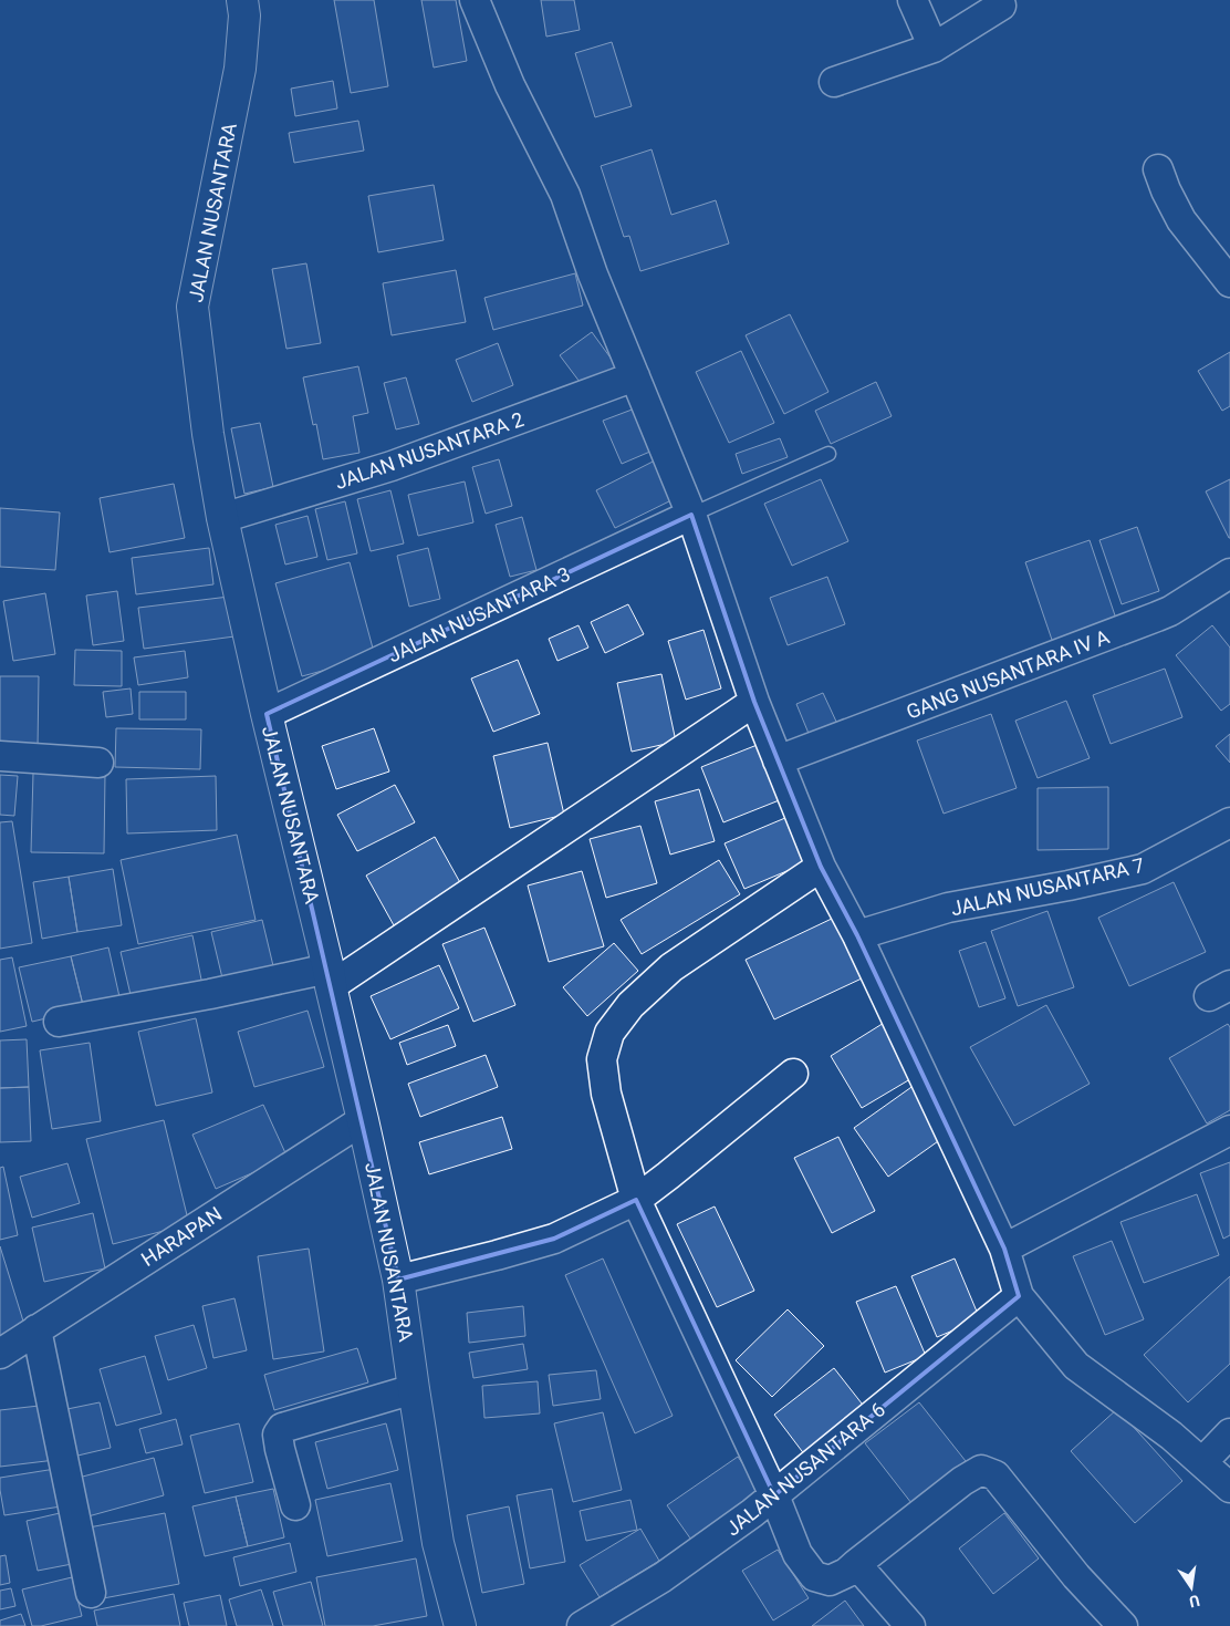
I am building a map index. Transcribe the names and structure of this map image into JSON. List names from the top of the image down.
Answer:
{
  "streets": {
    "street": [
      "JALAN NUSANTARA",
      "JALAN NUSANTARA 2",
      "JALAN NUSANTARA 3",
      "GANG NUSANTARA IV A",
      "JALAN NUSANTARA 7",
      "HARAPAN",
      "JALAN NUSANTARA 6"
    ]
  },
  "crossings": [
    ["JALAN NUSANTARA", "JALAN NUSANTARA 2"],
    ["JALAN NUSANTARA", "JALAN NUSANTARA 3"],
    ["JALAN NUSANTARA", "HARAPAN"]
  ],
  "north": "bottom"
}
